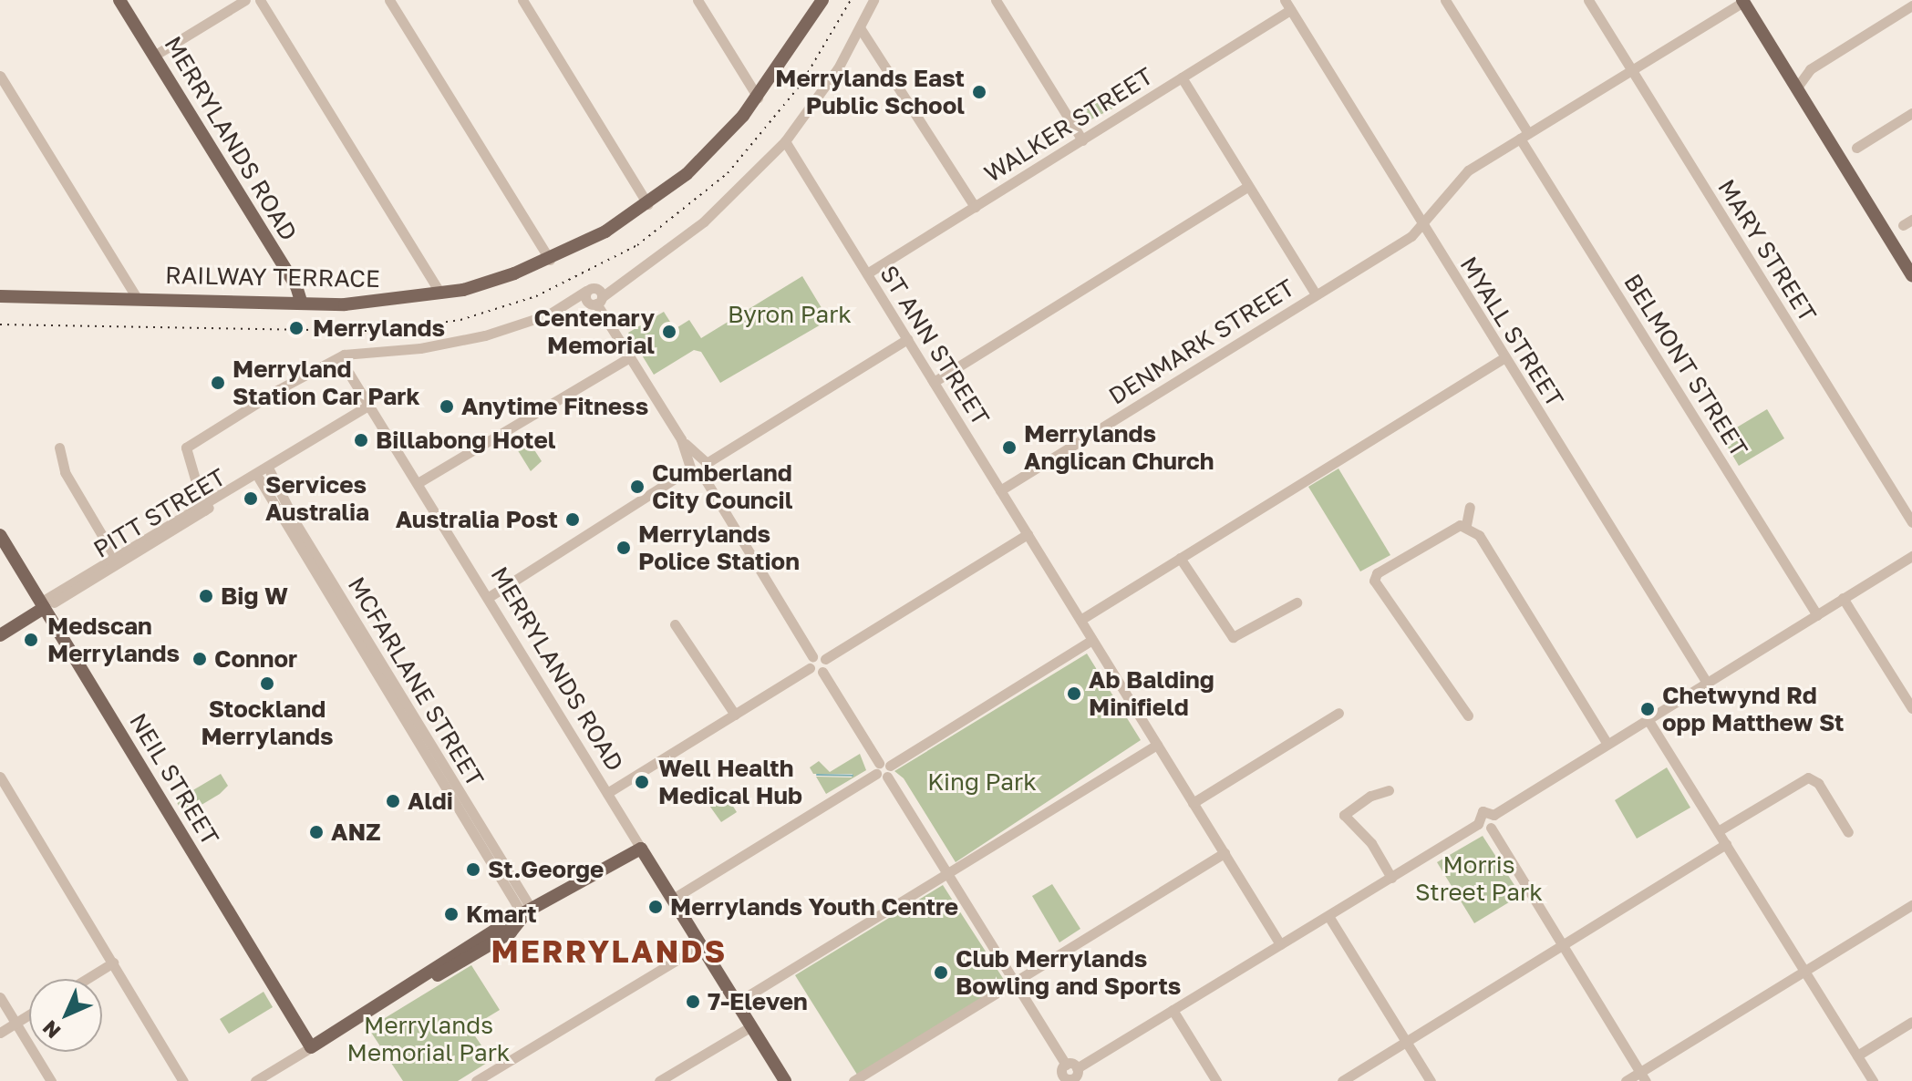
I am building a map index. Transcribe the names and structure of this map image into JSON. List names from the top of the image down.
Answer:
{
  "streets": {
    "main road": [
      "MERRYLANDS ROAD",
      "RAILWAY TERRACE",
      "PITT STREET",
      "NEIL STREET"
    ],
    "street": [
      "WALKER STREET",
      "MARY STREET",
      "MYALL STREET",
      "DENMARK STREET",
      "ST ANN STREET",
      "BELMONT STREET",
      "MCFARLANE STREET"
    ]
  },
  "crossings": [
    ["WALKER STREET", "MYALL STREET"],
    ["WALKER STREET", "ST ANN STREET"],
    ["MERRYLANDS ROAD", "RAILWAY TERRACE"],
    ["MERRYLANDS ROAD", "PITT STREET"],
    ["MARY STREET", "DENMARK STREET"],
    ["MYALL STREET", "DENMARK STREET"],
    ["DENMARK STREET", "ST ANN STREET"],
    ["DENMARK STREET", "BELMONT STREET"],
    ["PITT STREET", "MCFARLANE STREET"],
    ["PITT STREET", "NEIL STREET"]
  ],
  "districts": ["MERRYLANDS"],
  "parks": [
    "Byron Park",
    "King Park",
    "Morris Street Park",
    "Merrylands Memorial Park"
  ],
  "places": [
    "Merrylands East Public School",
    "Merrylands",
    "Centenary Memorial",
    "Merryland Station Car Park",
    "Anytime Fitness",
    "Billabong Hotel",
    "Merrylands Anglican Church",
    "Cumberland City Council",
    "Services Australia",
    "Australia Post",
    "Merrylands Police Station",
    "Big W",
    "Medscan Merrylands",
    "Connor",
    "Stockland Merrylands",
    "Ab Balding Minifield",
    "Chetwynd Rd opp Matthew St",
    "Well Health Medical Hub",
    "Aldi",
    "ANZ",
    "St.George",
    "Merrylands Youth Centre",
    "Kmart",
    "Club Merrylands Bowling and Sports",
    "7-Eleven"
  ],
  "north": "bottom left"
}
